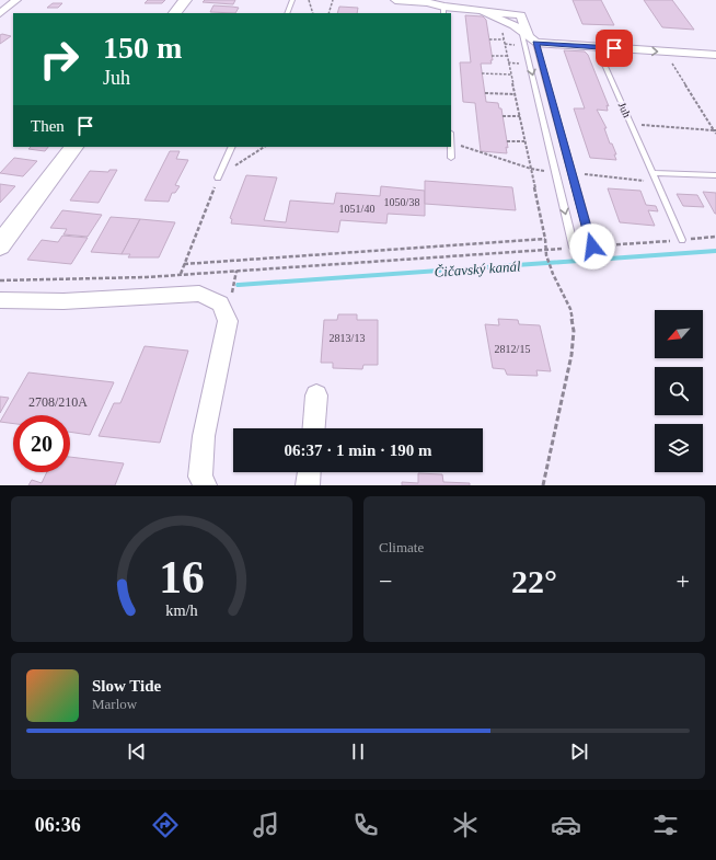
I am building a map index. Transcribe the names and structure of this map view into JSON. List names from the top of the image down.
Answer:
{
  "streets": {
    "lane": ["Juh"]
  },
  "water": ["Čičavský kanál"],
  "house_numbers": [
    "1050/38",
    "1051/40",
    "2813/13",
    "2812/15",
    "2708/210A"
  ],
  "north": "bottom left",
  "page": {
    "turn": ["150 m", "Juh"],
    "then": "Then",
    "limit": "20",
    "trip": "06:37 · 1 min · 190 m",
    "tile": "Climate",
    "heat": ["−", "22°", "+"],
    "song": ["Slow Tide", "Marlow"],
    "tabs": "06:36",
    "gauge": ["16", "km/h"]
  }
}
